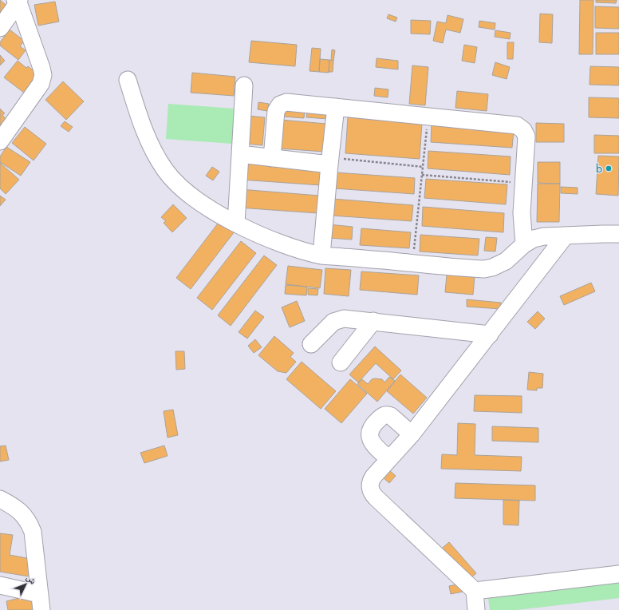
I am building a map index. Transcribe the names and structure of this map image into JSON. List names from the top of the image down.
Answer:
{
  "places": ["b"],
  "north": "top right"
}
